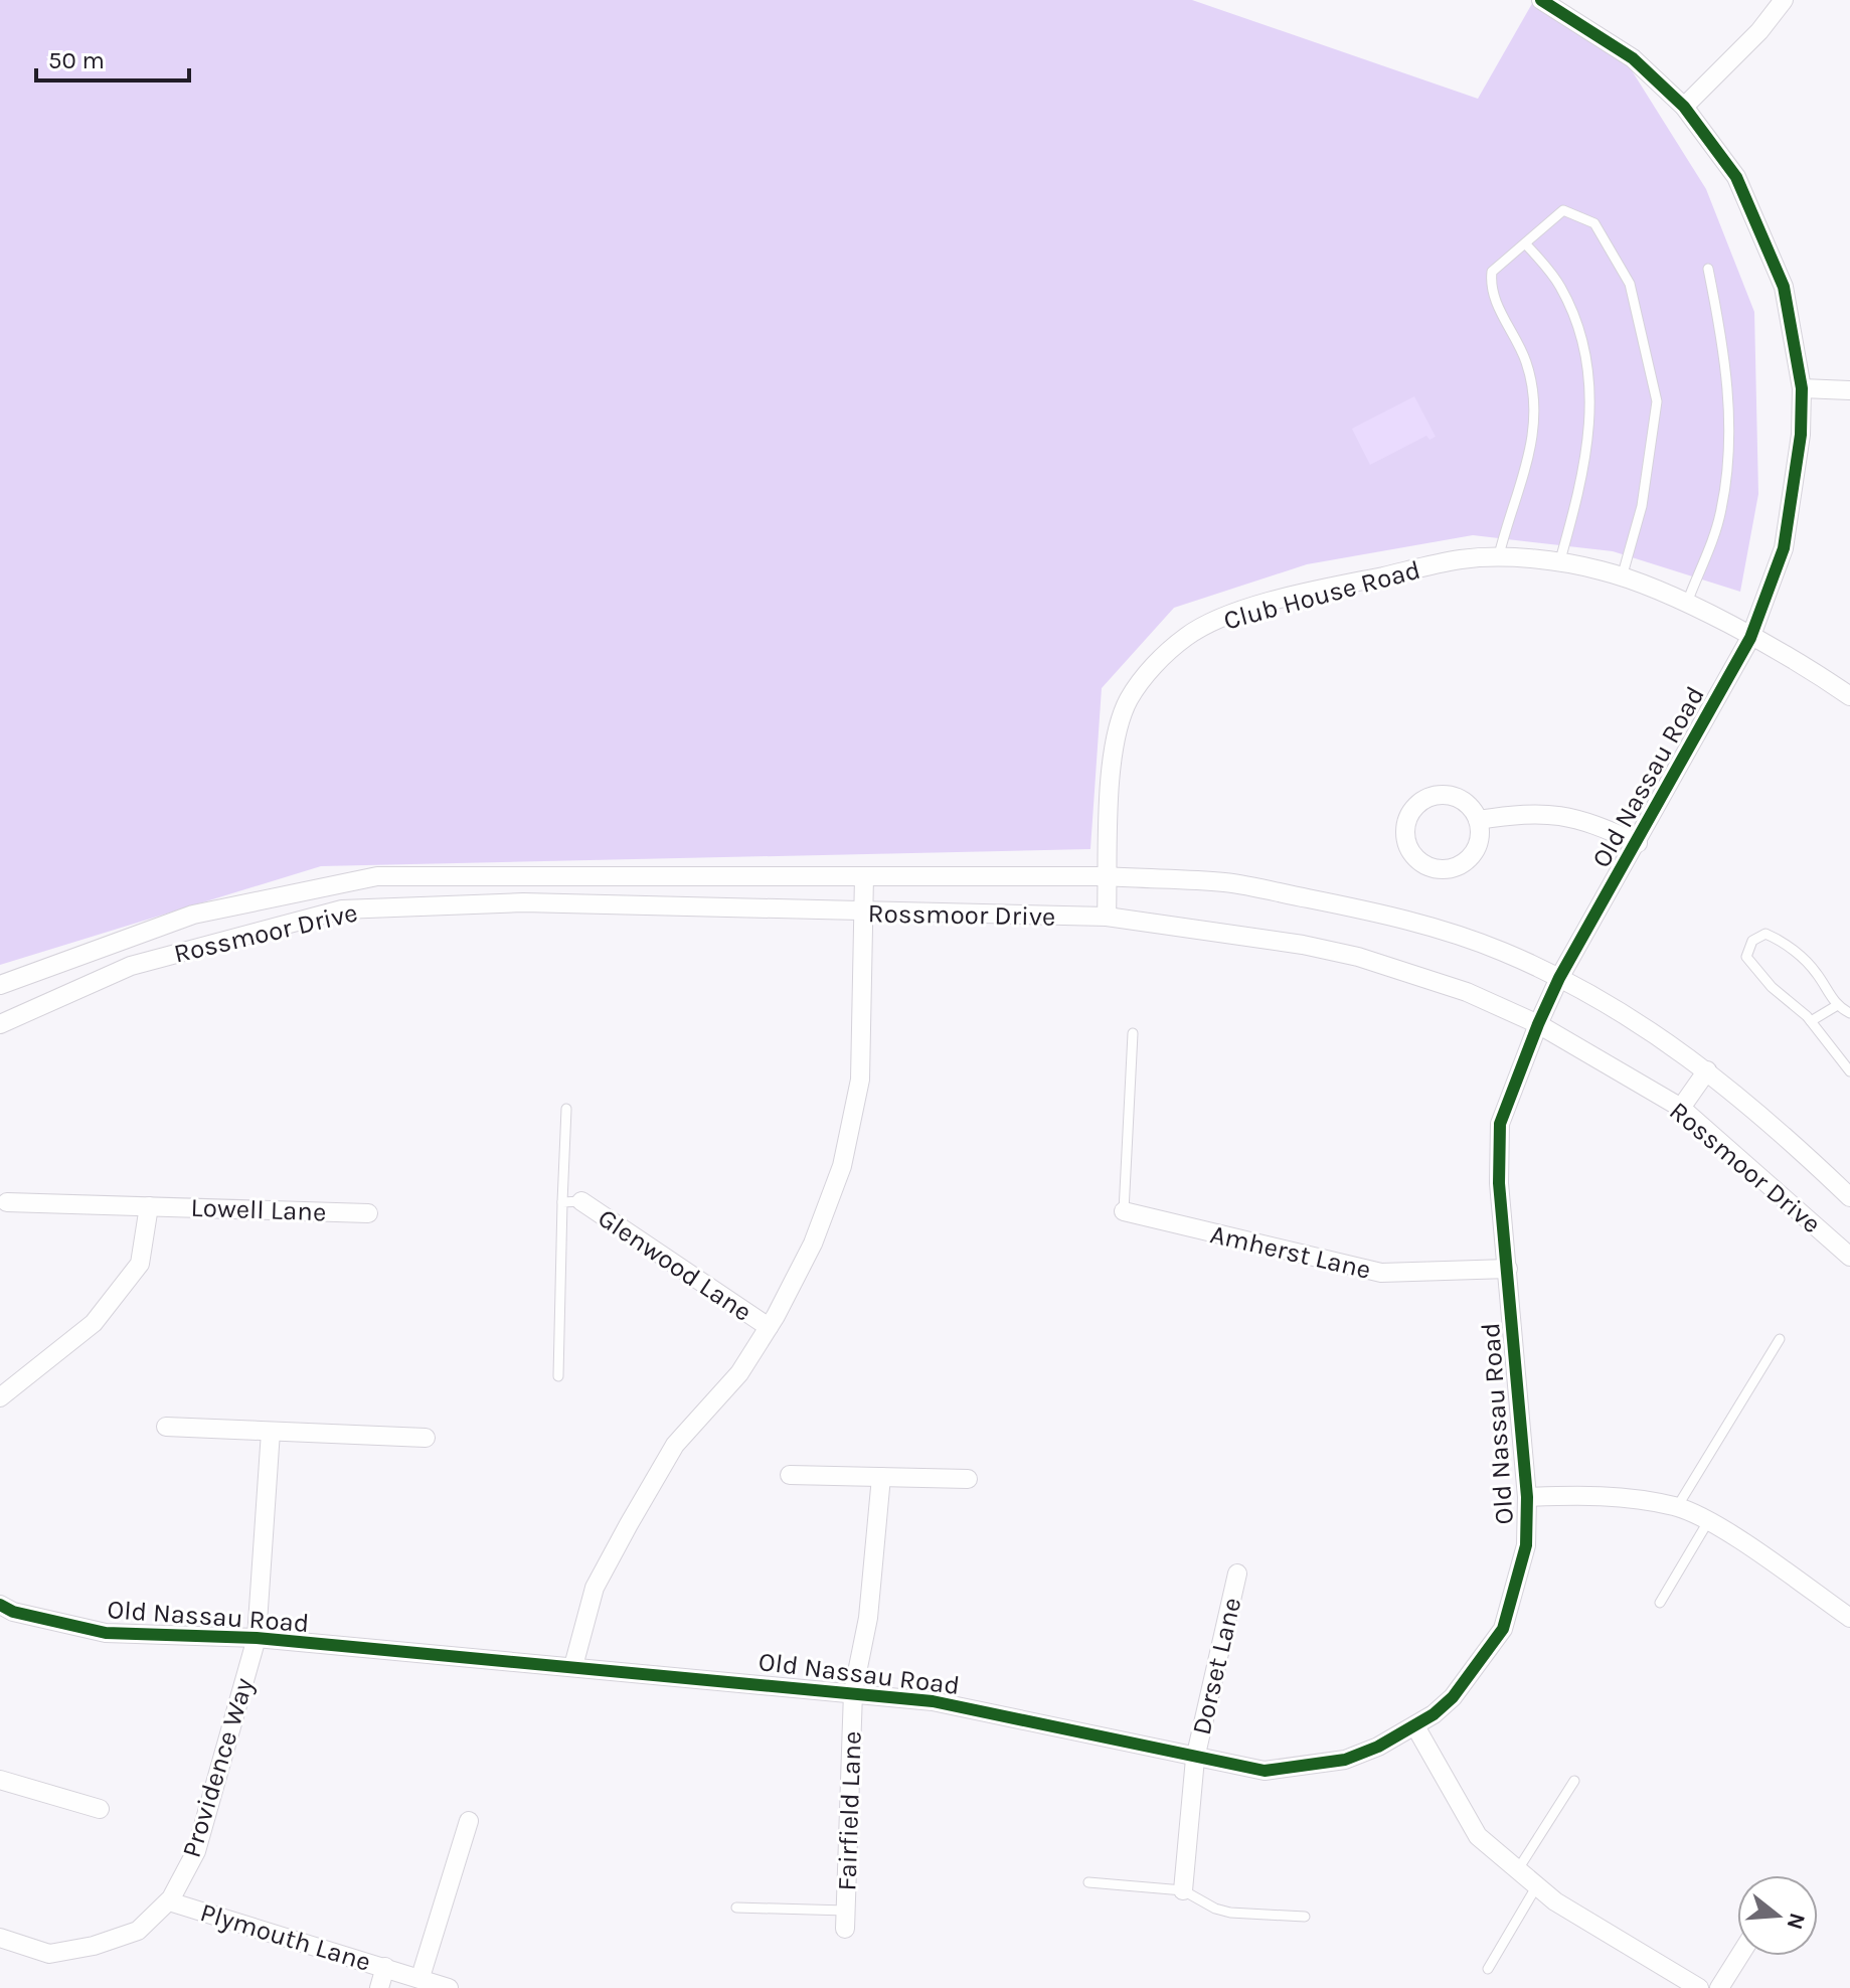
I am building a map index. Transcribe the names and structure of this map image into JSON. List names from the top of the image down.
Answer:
{
  "streets": {
    "street": [
      "Club House Road",
      "Old Nassau Road",
      "Rossmoor Drive",
      "Lowell Lane",
      "Amherst Lane",
      "Glenwood Lane",
      "Dorset Lane",
      "Providence Way",
      "Fairfield Lane",
      "Plymouth Lane"
    ]
  },
  "crossings": [
    ["Club House Road", "Old Nassau Road"],
    ["Club House Road", "Rossmoor Drive"],
    ["Old Nassau Road", "Rossmoor Drive"],
    ["Old Nassau Road", "Amherst Lane"],
    ["Old Nassau Road", "Dorset Lane"],
    ["Old Nassau Road", "Providence Way"],
    ["Old Nassau Road", "Fairfield Lane"],
    ["Providence Way", "Plymouth Lane"]
  ],
  "scale_bar": "50 m",
  "north": "right"
}
